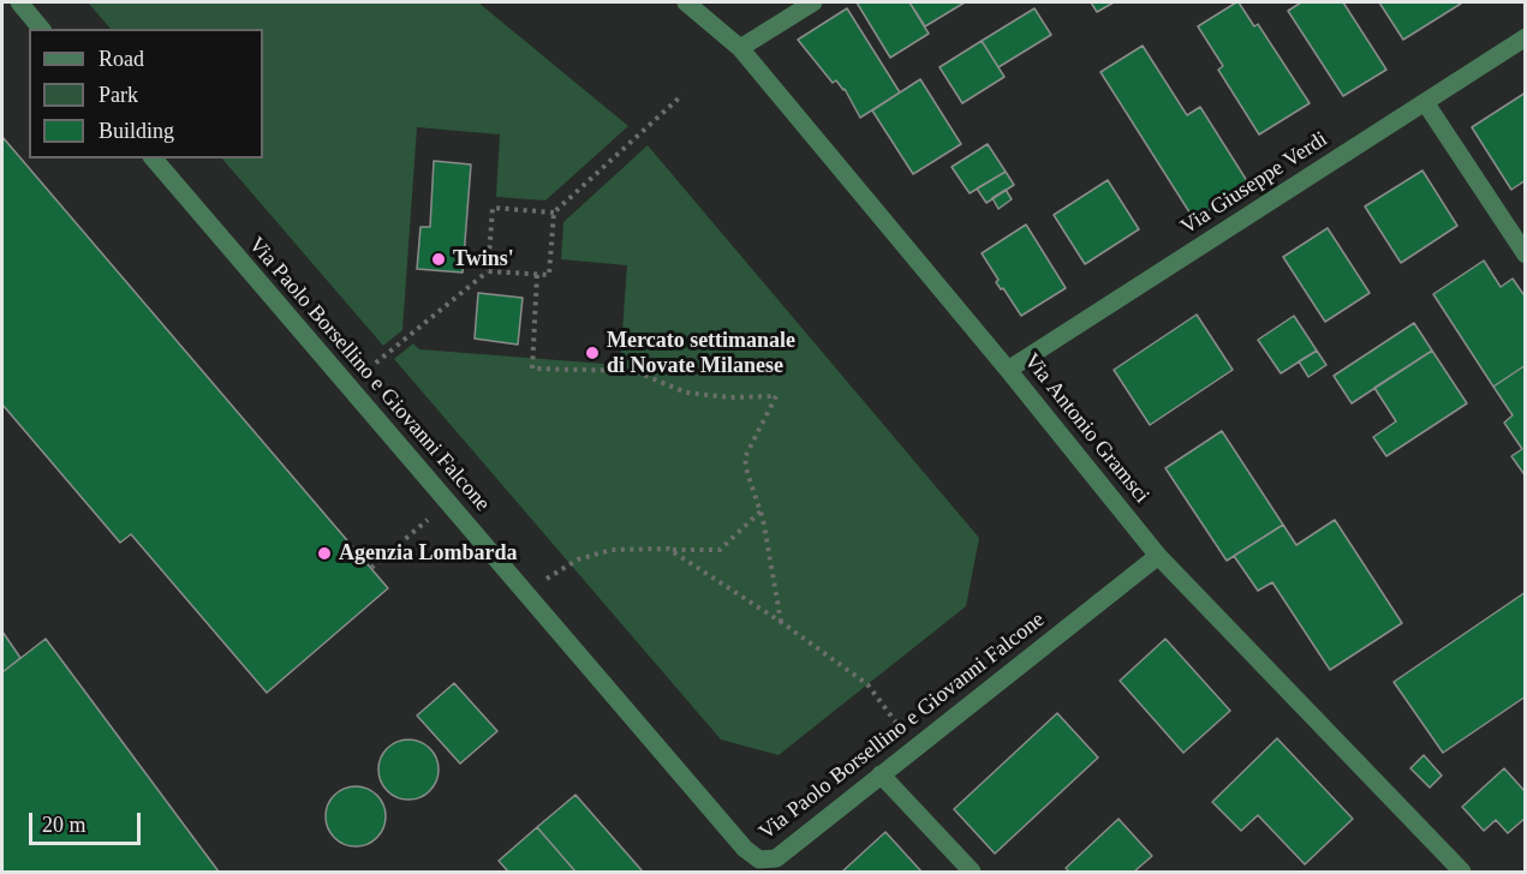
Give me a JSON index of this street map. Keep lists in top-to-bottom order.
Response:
{
  "streets": {
    "street": ["Via Giuseppe Verdi", "Via Paolo Borsellino e Giovanni Falcone", "Via Antonio Gramsci"]
  },
  "crossings": [
    ["Via Giuseppe Verdi", "Via Antonio Gramsci"],
    ["Via Paolo Borsellino e Giovanni Falcone", "Via Antonio Gramsci"]
  ],
  "places": ["Twins'", "Mercato settimanale di Novate Milanese", "Agenzia Lombarda"],
  "legend": ["Road", "Park", "Building"],
  "scale_bar": "20 m"
}
